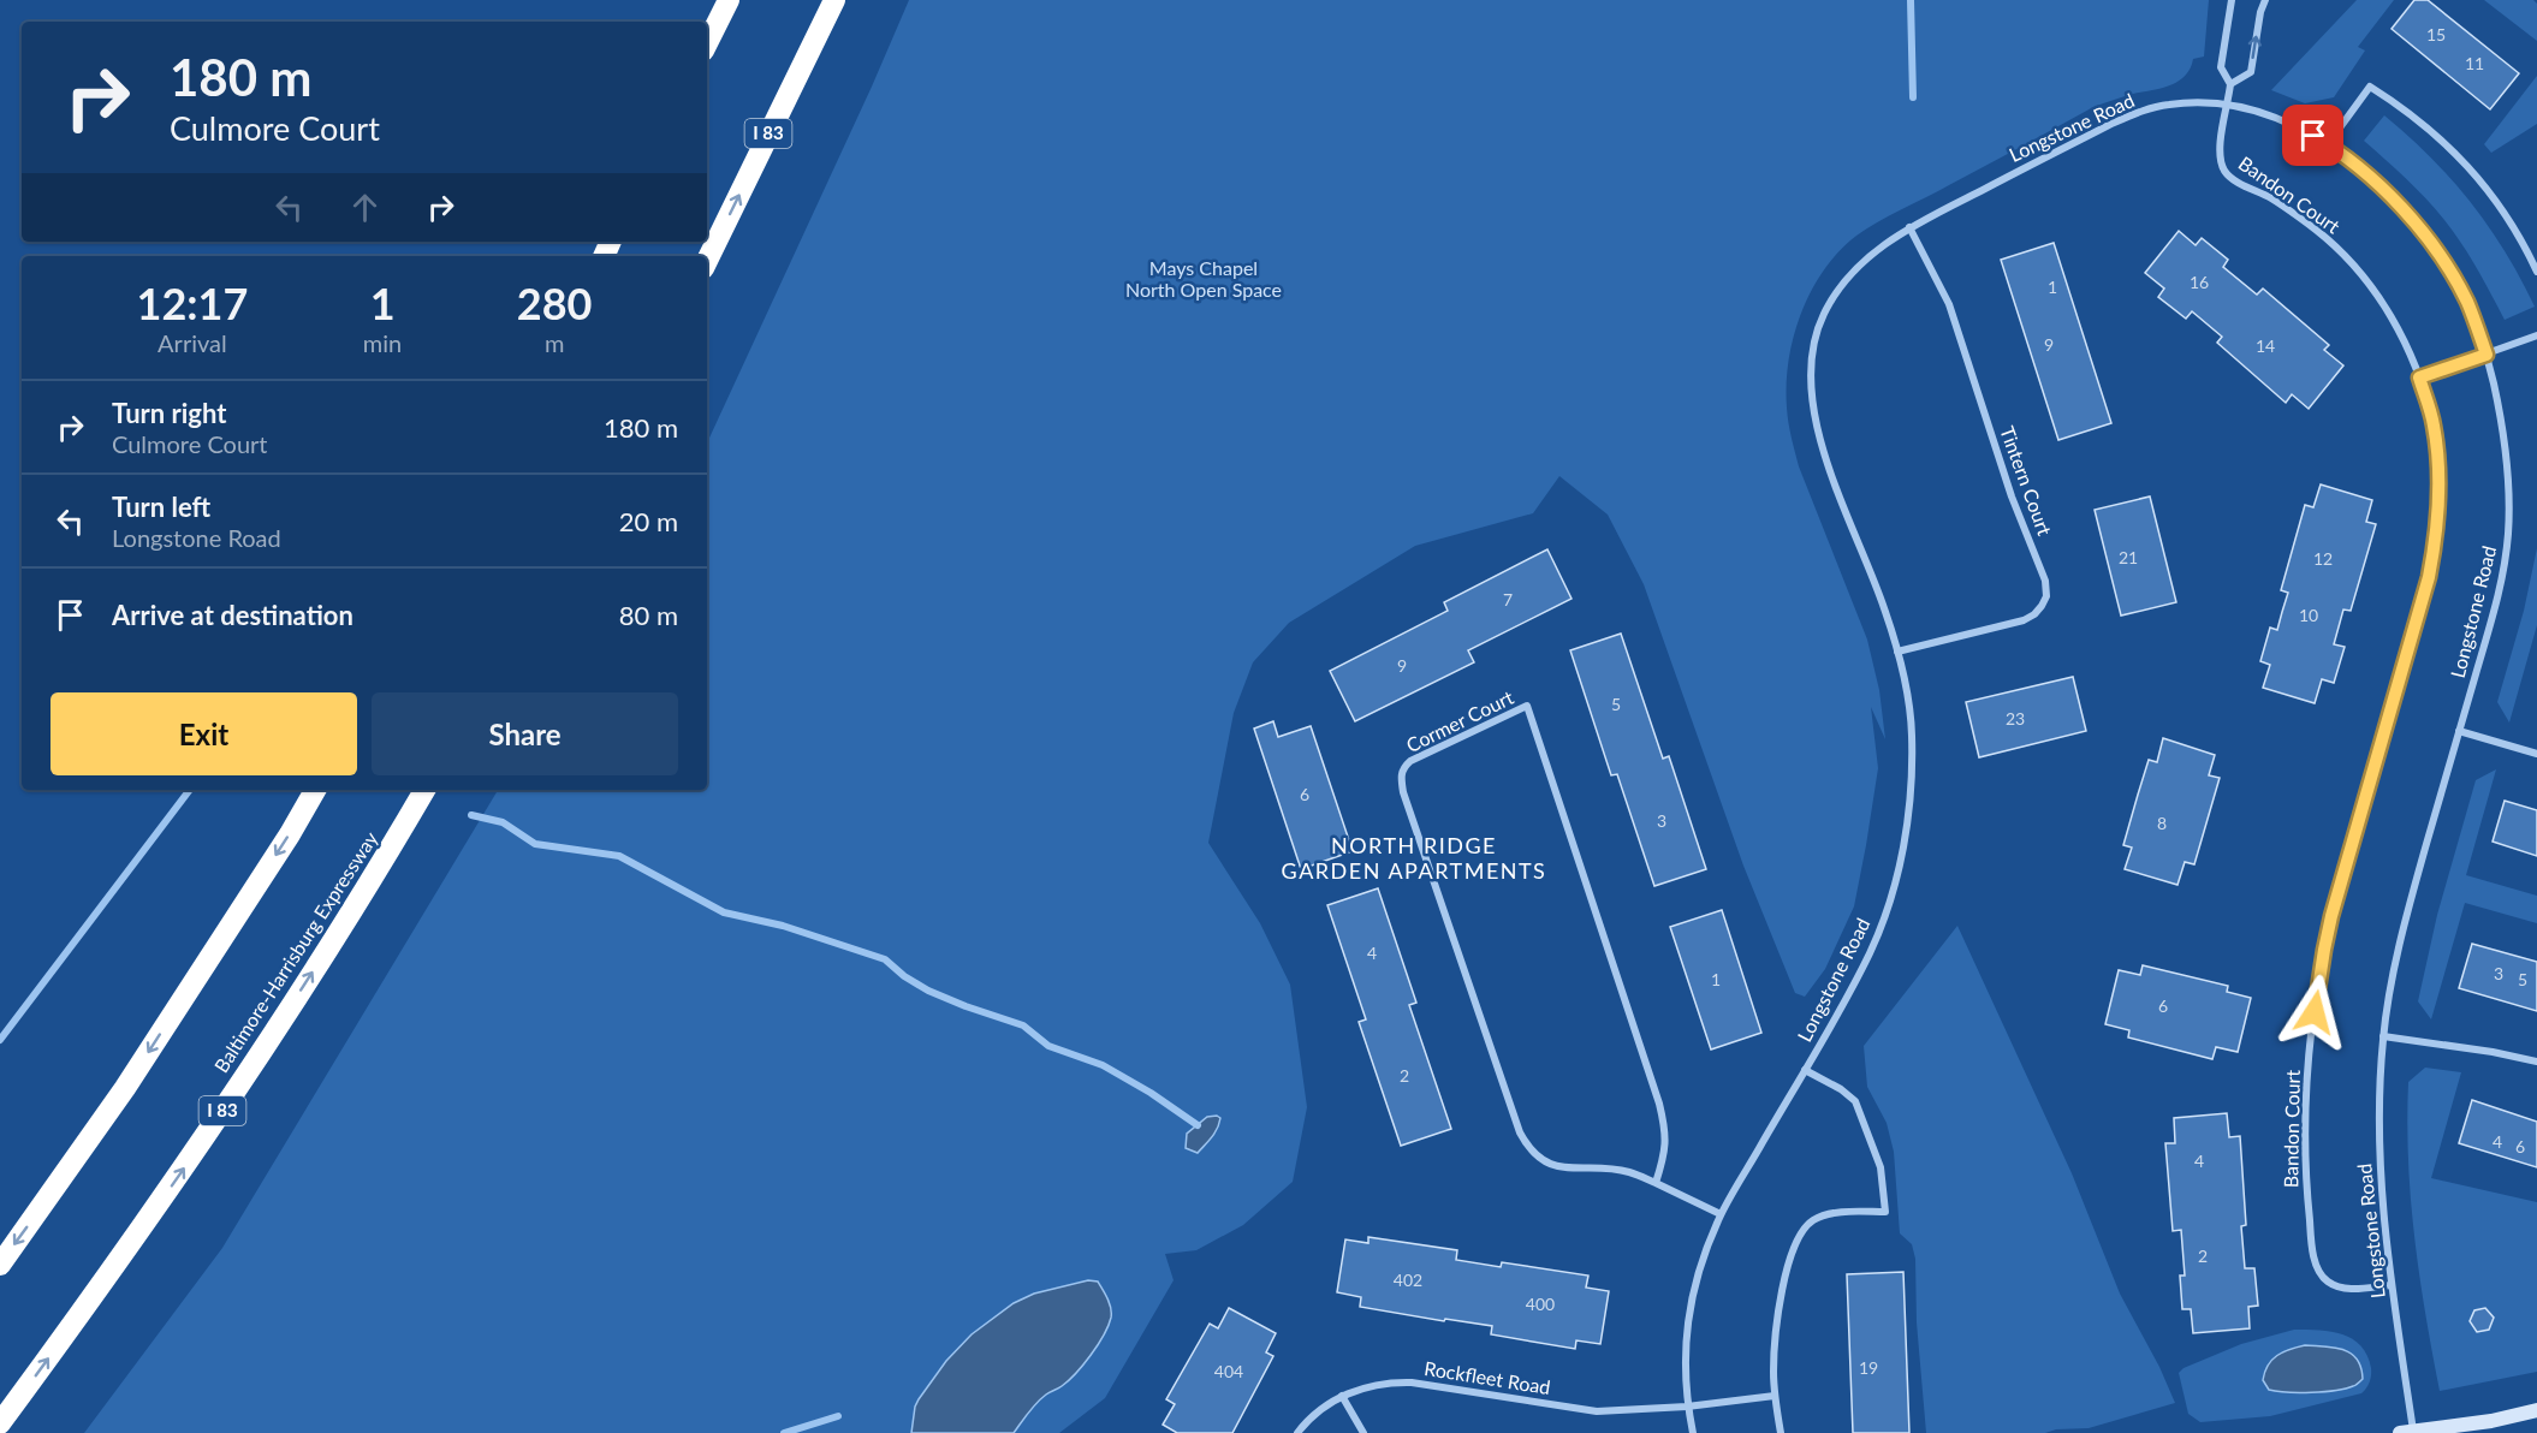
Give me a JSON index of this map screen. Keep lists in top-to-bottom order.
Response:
{
  "streets": {
    "highway": ["I 83", "Baltimore-Harrisburg Expressway"],
    "street": [
      "Longstone Road",
      "Bandon Court",
      "Tintern Court",
      "Cormer Court",
      "Rockfleet Road"
    ]
  },
  "crossings": [
    ["Longstone Road", "Bandon Court"],
    ["Longstone Road", "Tintern Court"],
    ["Longstone Road", "Cormer Court"],
    ["Longstone Road", "Rockfleet Road"]
  ],
  "districts": ["NORTH RIDGE GARDEN APARTMENTS"],
  "parks": ["Mays Chapel North Open Space"],
  "house_numbers": [
    "15",
    "11",
    "16",
    "1",
    "9",
    "14",
    "21",
    "12",
    "7",
    "10",
    "9",
    "5",
    "23",
    "6",
    "3",
    "8",
    "4",
    "3",
    "1",
    "5",
    "6",
    "2",
    "4",
    "6",
    "4",
    "2",
    "402",
    "400",
    "19",
    "404"
  ],
  "page": {
    "turn": ["180 m", "Culmore Court"],
    "eta": [
      "12:17",
      "Arrival",
      "1",
      "min",
      "280",
      "m"
    ],
    "list": [
      {
        "name": "Turn right",
        "note": "Culmore Court",
        "value": "180 m"
      },
      {
        "name": "Turn left",
        "note": "Longstone Road",
        "value": "20 m"
      },
      {
        "name": "Arrive at destination",
        "value": "80 m"
      }
    ],
    "buttons": ["Exit", "Share"]
  }
}
